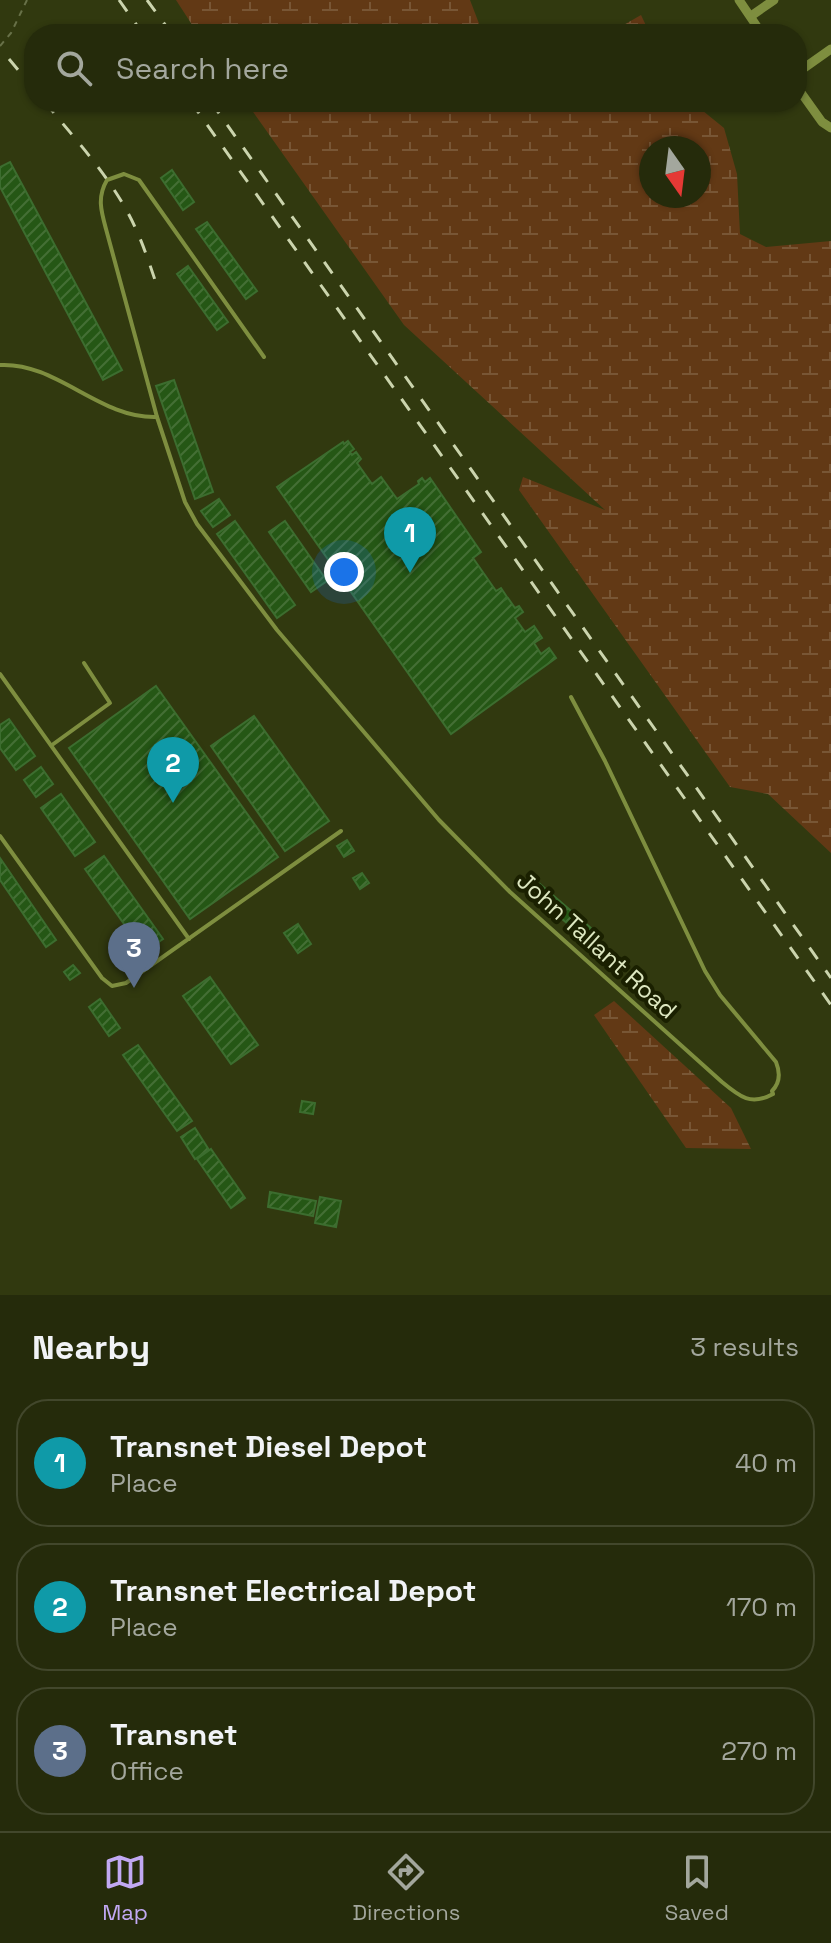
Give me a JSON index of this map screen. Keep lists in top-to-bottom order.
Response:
{
  "streets": {
    "lane": ["John Tallant Road"]
  },
  "north": "bottom",
  "page": {
    "search": "Search here",
    "pins": ["1", "2", "3"],
    "heading": ["Nearby", "3 results"],
    "list": [
      {
        "mark": "1",
        "name": "Transnet Diesel Depot",
        "note": "Place",
        "value": "40 m"
      },
      {
        "mark": "2",
        "name": "Transnet Electrical Depot",
        "note": "Place",
        "value": "170 m"
      },
      {
        "mark": "3",
        "name": "Transnet",
        "note": "Office",
        "value": "270 m"
      }
    ],
    "nav": ["Map", "Directions", "Saved"]
  }
}
